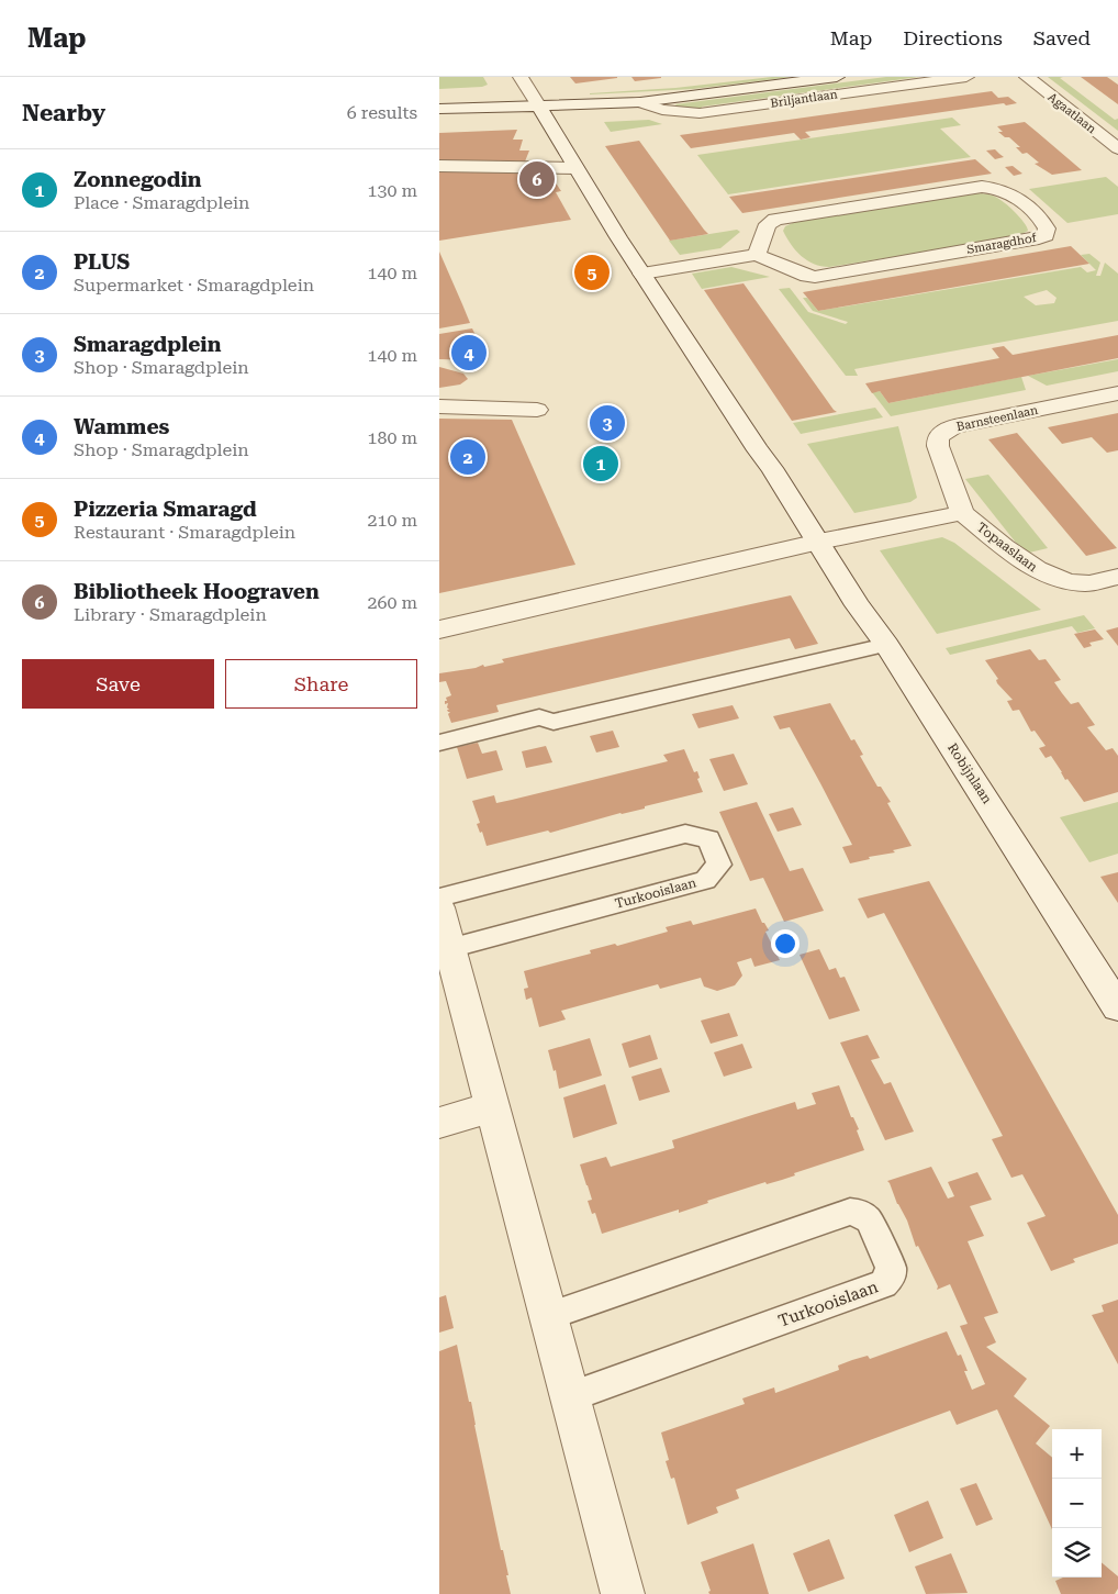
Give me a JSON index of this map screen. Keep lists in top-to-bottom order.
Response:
{
  "streets": {
    "street": [
      "Briljantlaan",
      "Agaatlaan",
      "Smaragdhof",
      "Barnsteenlaan",
      "Topaaslaan",
      "Robijnlaan"
    ],
    "lane": ["Turkooislaan"]
  },
  "crossings": [
    ["Briljantlaan", "Robijnlaan"],
    ["Barnsteenlaan", "Topaaslaan"]
  ],
  "page": {
    "header": "Map",
    "nav": ["Map", "Directions", "Saved"],
    "heading": ["Nearby", "6 results"],
    "list": [
      {
        "mark": "1",
        "name": "Zonnegodin",
        "note": "Place · Smaragdplein",
        "value": "130 m"
      },
      {
        "mark": "2",
        "name": "PLUS",
        "note": "Supermarket · Smaragdplein",
        "value": "140 m"
      },
      {
        "mark": "3",
        "name": "Smaragdplein",
        "note": "Shop · Smaragdplein",
        "value": "140 m"
      },
      {
        "mark": "4",
        "name": "Wammes",
        "note": "Shop · Smaragdplein",
        "value": "180 m"
      },
      {
        "mark": "5",
        "name": "Pizzeria Smaragd",
        "note": "Restaurant · Smaragdplein",
        "value": "210 m"
      },
      {
        "mark": "6",
        "name": "Bibliotheek Hoograven",
        "note": "Library · Smaragdplein",
        "value": "260 m"
      }
    ],
    "pins": [
      "6",
      "5",
      "4",
      "3",
      "2",
      "1"
    ],
    "buttons": ["Save", "Share"],
    "map_buttons": ["+", "−"]
  }
}
